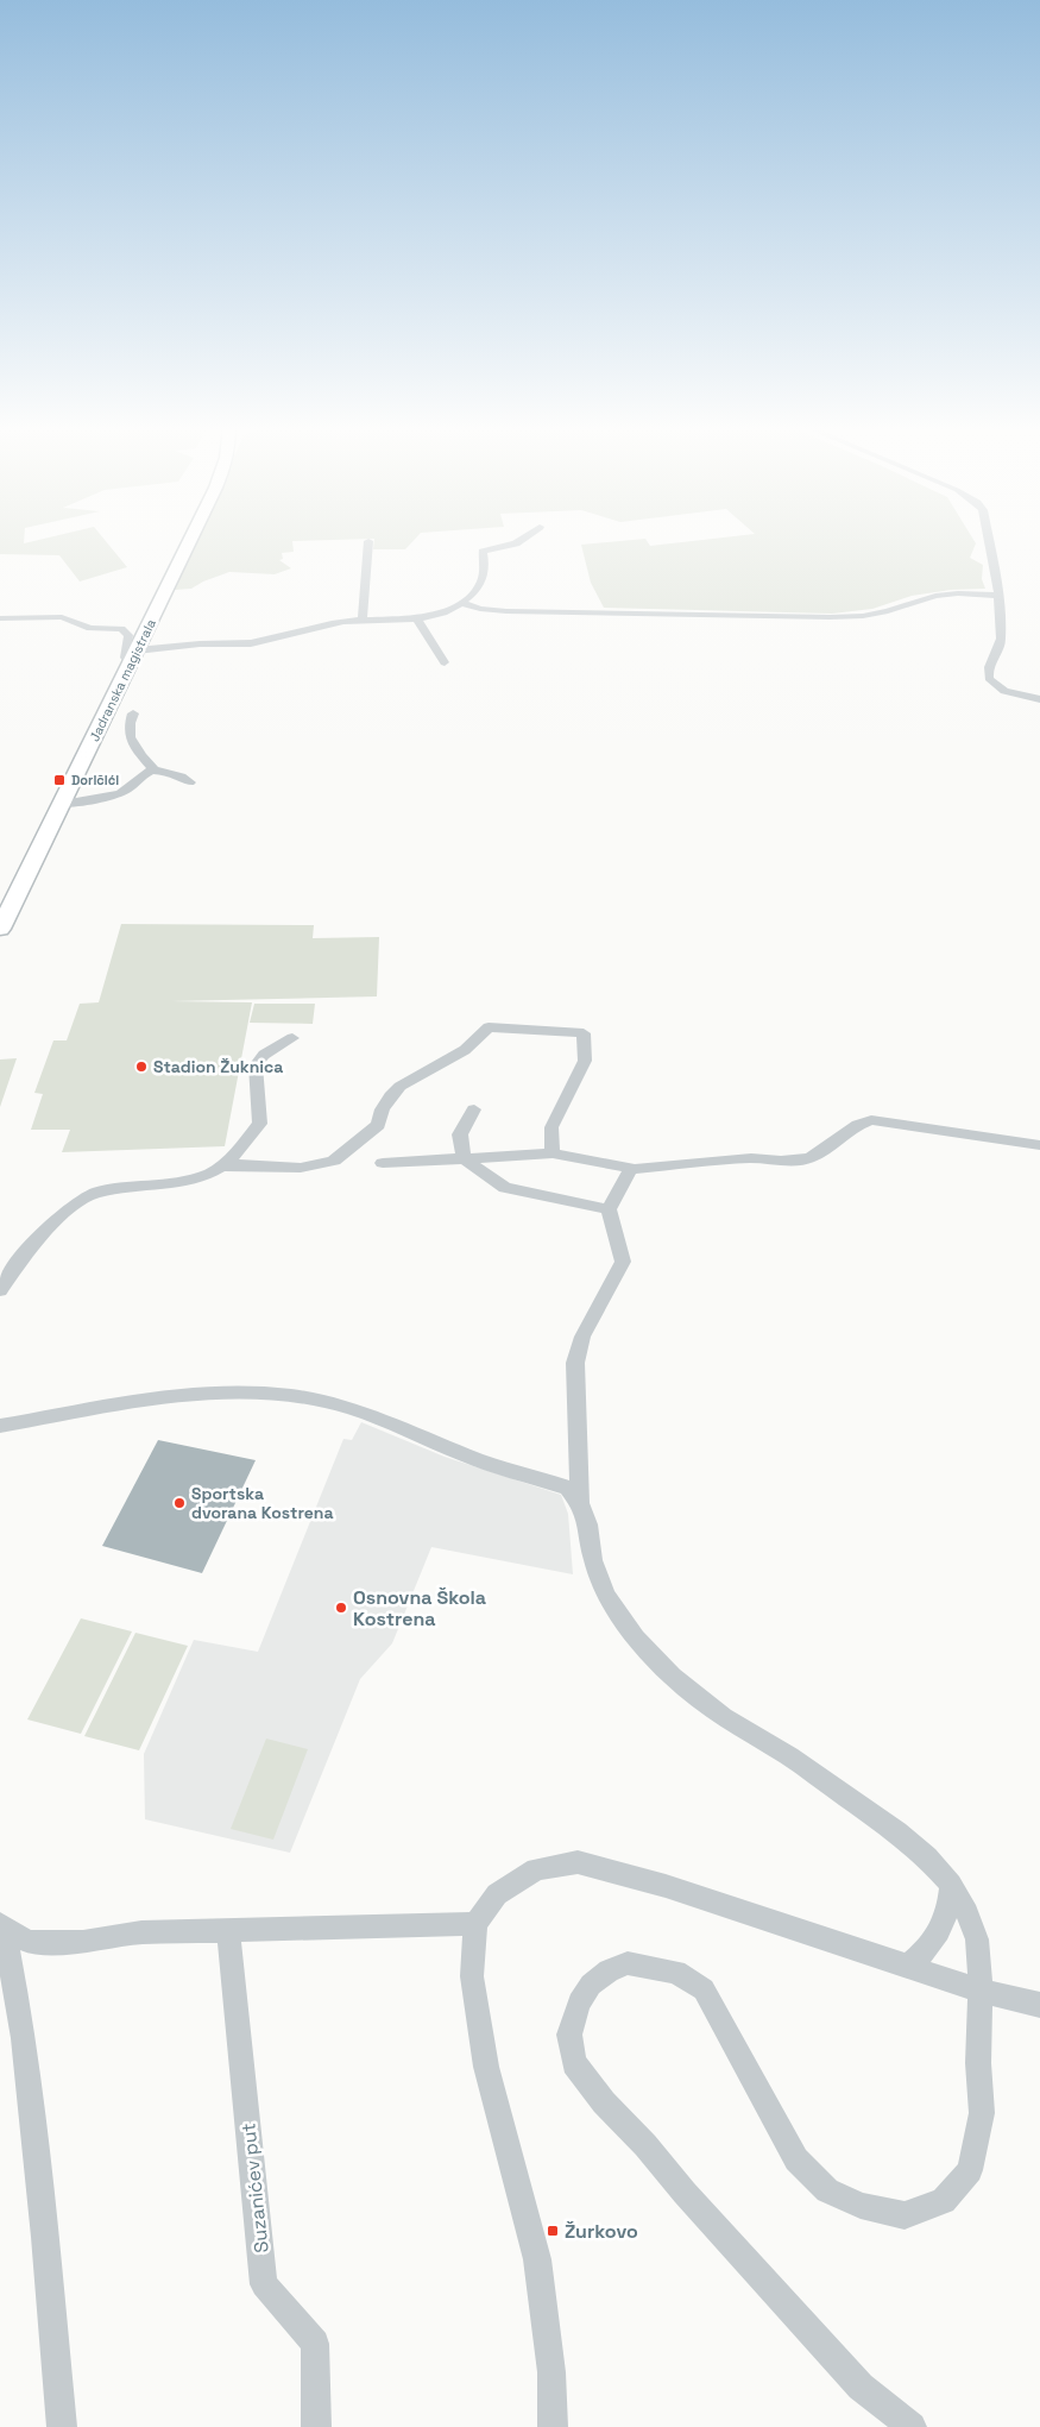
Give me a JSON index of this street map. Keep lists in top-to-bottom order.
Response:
{
  "streets": {
    "main road": ["Jadranska magistrala"],
    "street": ["Suzanićev put"]
  },
  "places": {
    "transit": ["Doričići", "Žurkovo"],
    "other": ["Stadion Žuknica", "Sportska dvorana Kostrena", "Osnovna Škola Kostrena"]
  }
}
